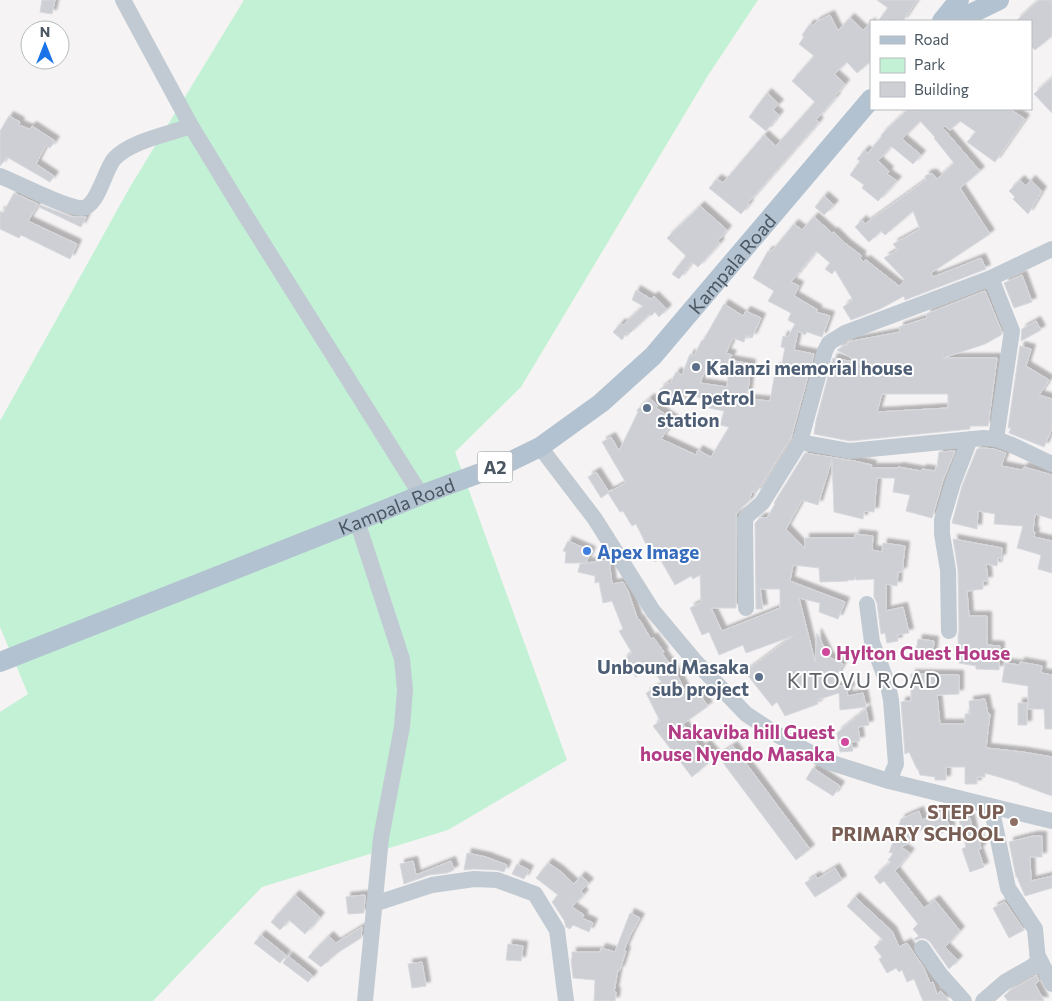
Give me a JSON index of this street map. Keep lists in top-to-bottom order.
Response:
{
  "streets": {
    "main road": ["Kampala Road", "A2"]
  },
  "districts": ["KITOVU ROAD"],
  "places": [
    "Kalanzi memorial house",
    "GAZ petrol station",
    "Apex Image",
    "Hylton Guest House",
    "Unbound Masaka sub project",
    "Nakaviba hill Guest house Nyendo Masaka",
    "STEP UP PRIMARY SCHOOL"
  ],
  "legend": ["Road", "Park", "Building"],
  "north": "top"
}
